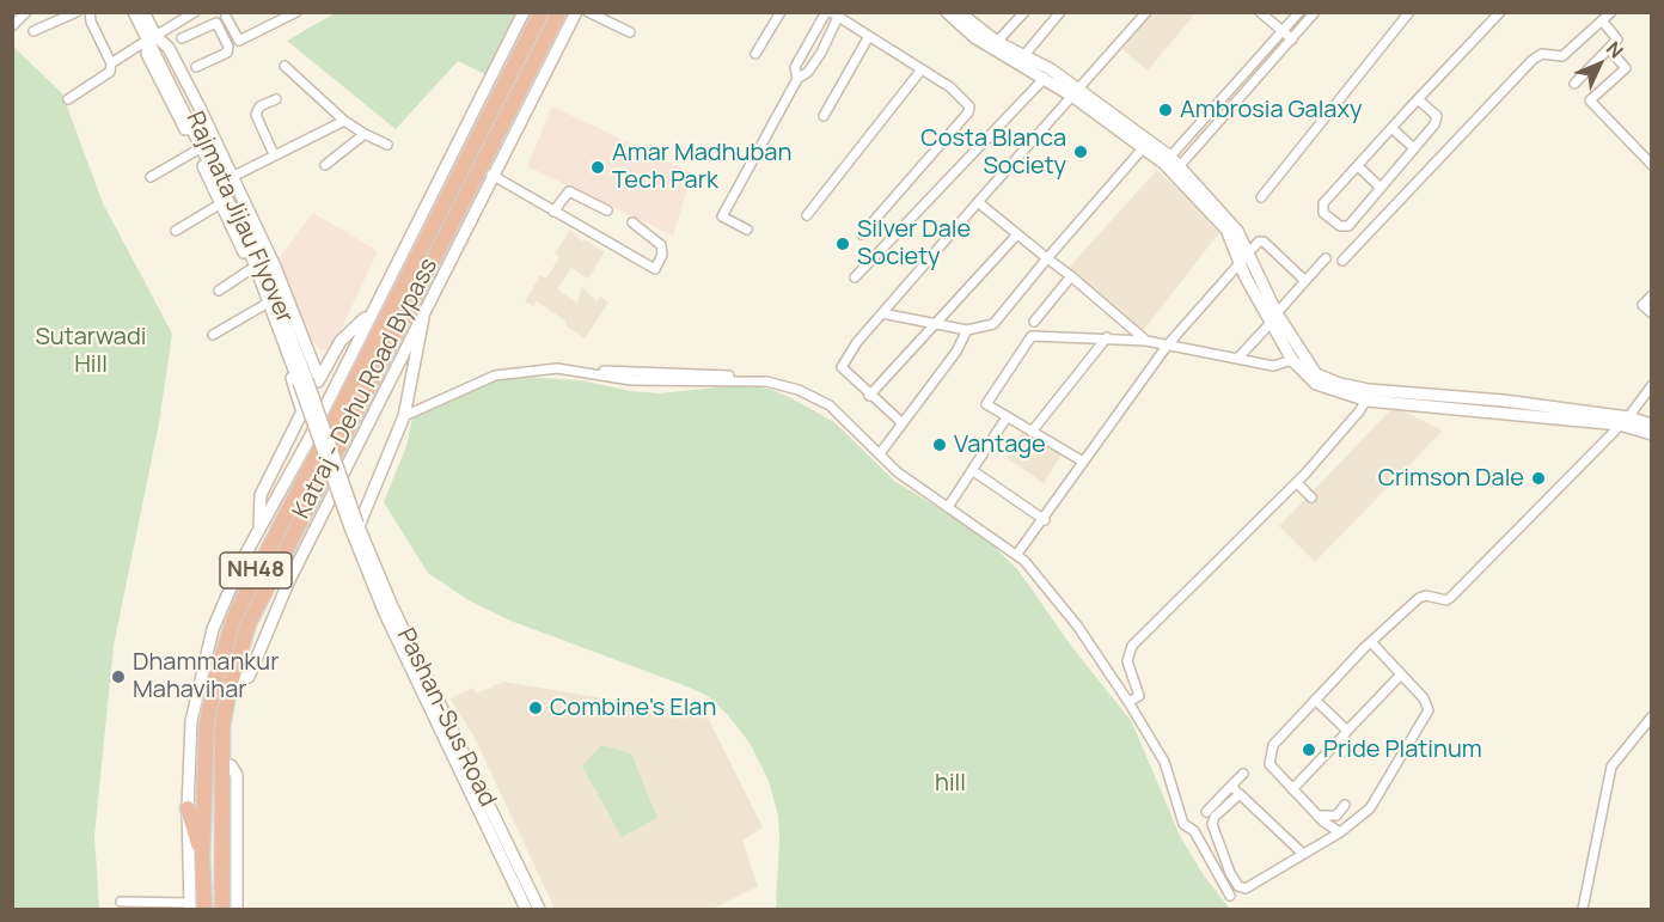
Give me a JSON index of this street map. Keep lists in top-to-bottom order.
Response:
{
  "streets": {
    "highway": ["Katraj - Dehu Road Bypass", "NH48"],
    "street": ["Rajmata Jijau Flyover", "Pashan-Sus Road"]
  },
  "crossings": [
    ["Rajmata Jijau Flyover", "Pashan-Sus Road"]
  ],
  "parks": ["Sutarwadi Hill", "hill"],
  "places": [
    "Ambrosia Galaxy",
    "Costa Blanca Society",
    "Amar Madhuban Tech Park",
    "Silver Dale Society",
    "Vantage",
    "Crimson Dale",
    "Dhammankur Mahavihar",
    "Combine's Elan",
    "Pride Platinum"
  ],
  "north": "top right"
}
